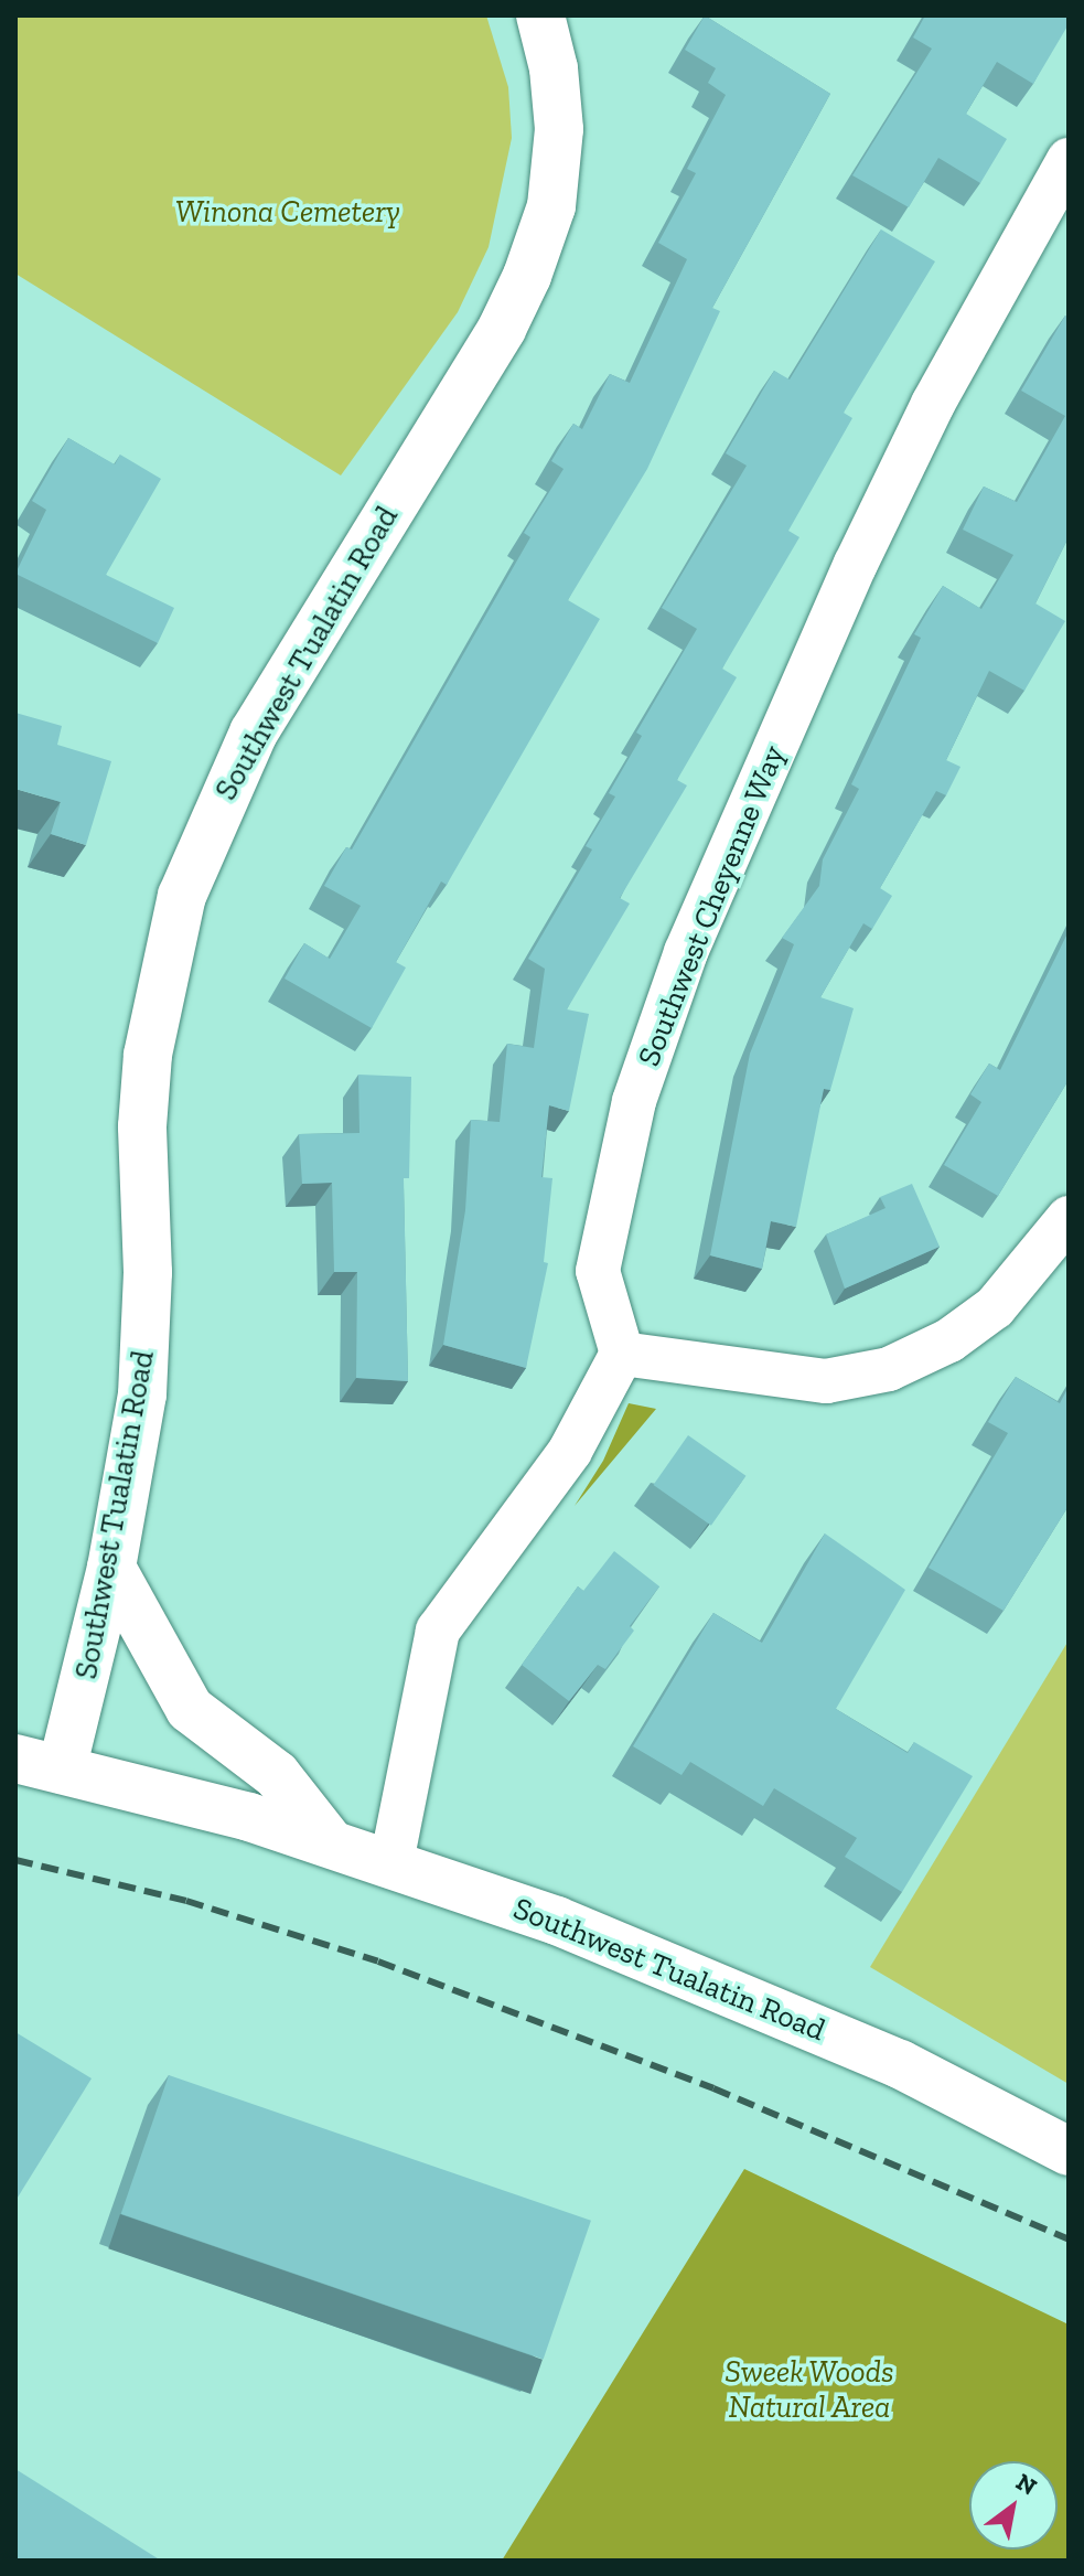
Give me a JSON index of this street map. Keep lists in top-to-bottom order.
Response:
{
  "streets": {
    "main road": ["Southwest Tualatin Road"],
    "street": ["Southwest Cheyenne Way"]
  },
  "parks": ["Winona Cemetery", "Sweek Woods Natural Area"],
  "north": "top right"
}
